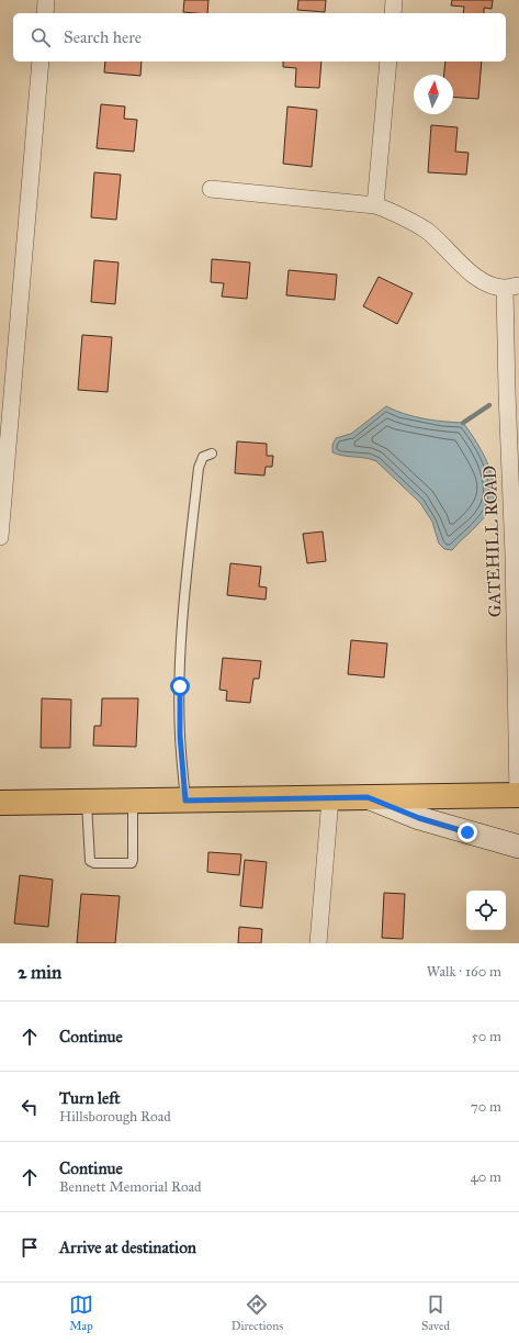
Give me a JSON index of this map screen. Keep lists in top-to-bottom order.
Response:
{
  "streets": {
    "street": ["GATEHILL ROAD"]
  },
  "north": "top",
  "page": {
    "search": "Search here",
    "heading": ["2 min", "Walk · 160 m"],
    "list": [
      ["Continue", "50 m"],
      ["Turn left", "Hillsborough Road", "70 m"],
      ["Continue", "Bennett Memorial Road", "40 m"],
      "Arrive at destination"
    ],
    "nav": ["Map", "Directions", "Saved"]
  }
}
